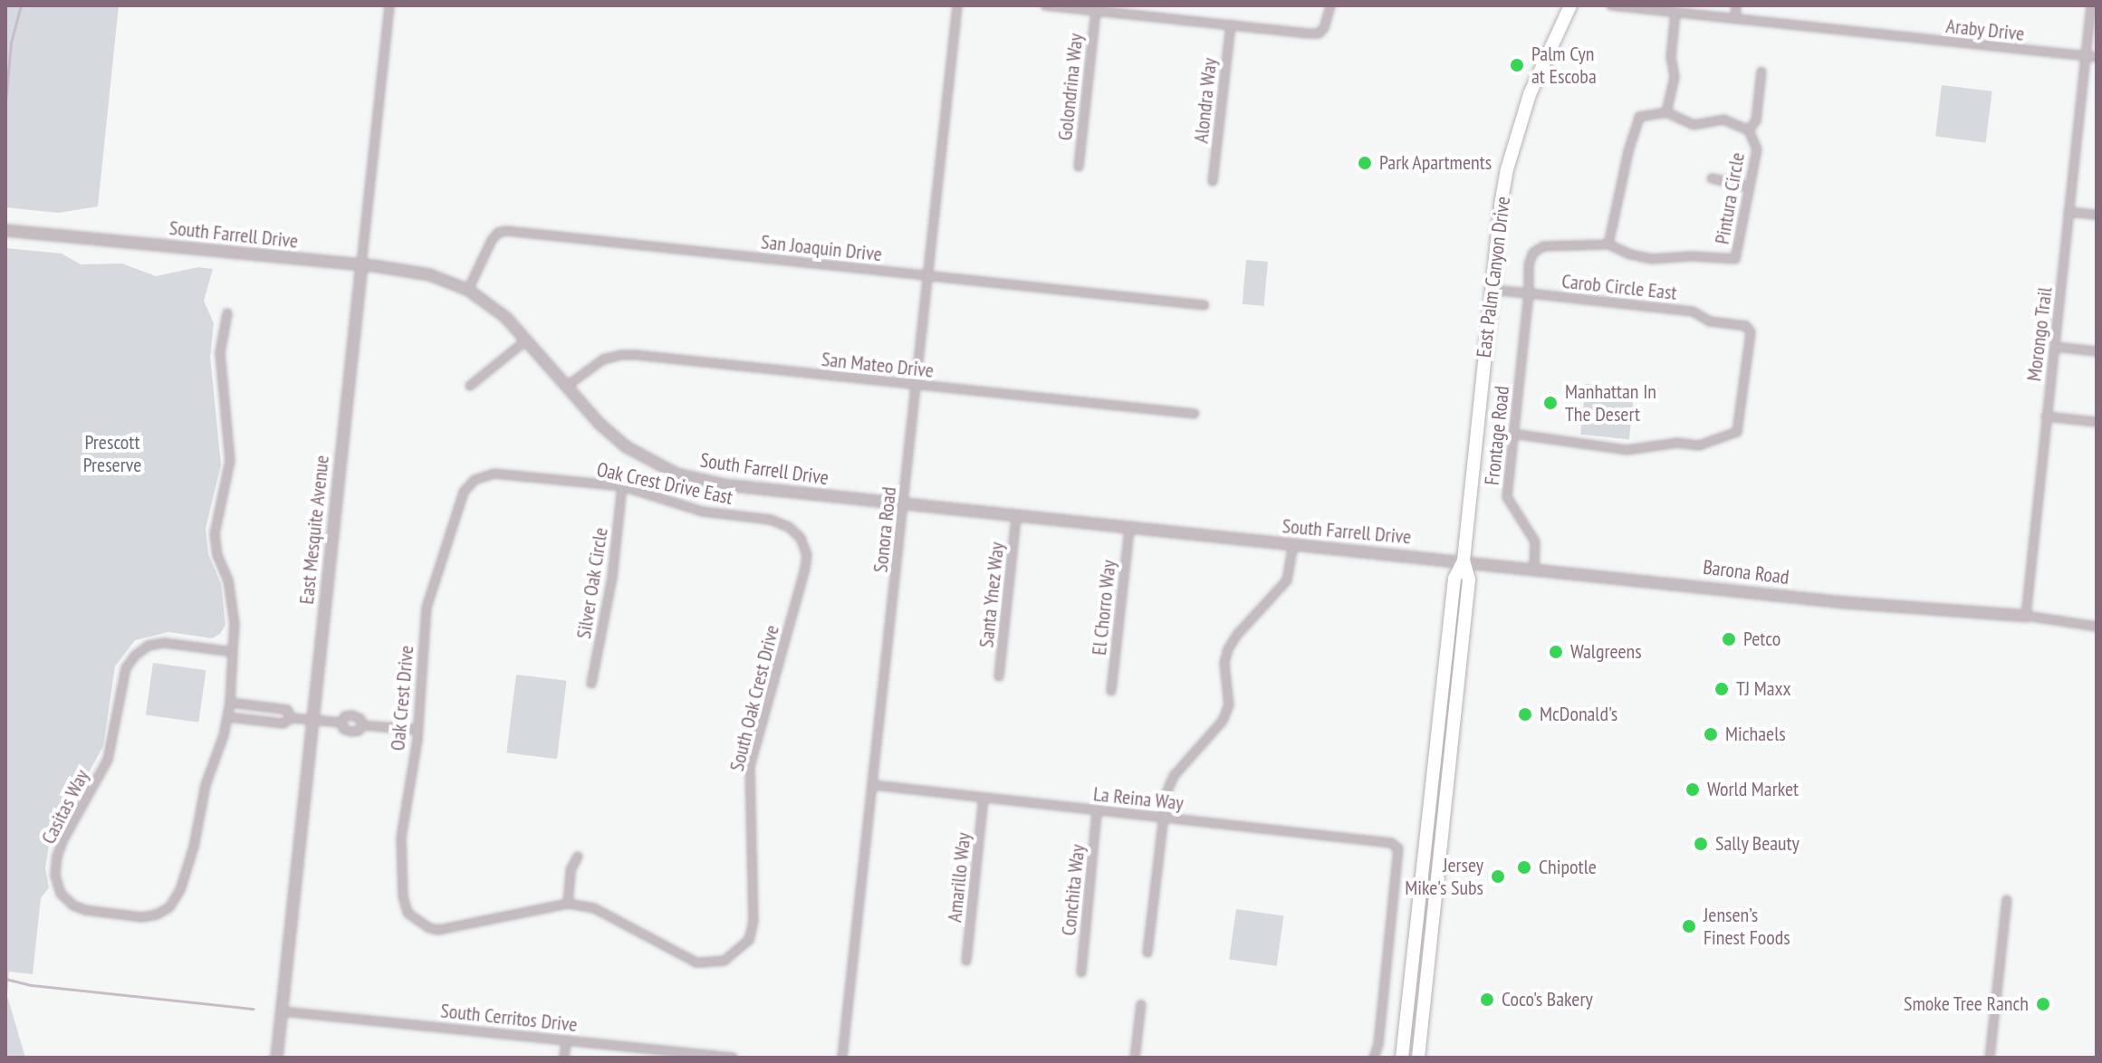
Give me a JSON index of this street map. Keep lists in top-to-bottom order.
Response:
{
  "streets": {
    "main road": ["East Palm Canyon Drive"],
    "street": [
      "Araby Drive",
      "Golondrina Way",
      "Alondra Way",
      "Pintura Circle",
      "South Farrell Drive",
      "San Joaquin Drive",
      "Carob Circle East",
      "Morongo Trail",
      "San Mateo Drive",
      "Frontage Road",
      "Oak Crest Drive East",
      "East Mesquite Avenue",
      "Sonora Road",
      "Barona Road",
      "Silver Oak Circle",
      "Santa Ynez Way",
      "El Chorro Way",
      "Oak Crest Drive",
      "South Oak Crest Drive",
      "La Reina Way",
      "Casitas Way",
      "Amarillo Way",
      "Conchita Way",
      "South Cerritos Drive"
    ]
  },
  "crossings": [
    ["Araby Drive", "Morongo Trail"],
    ["Pintura Circle", "Carob Circle East"],
    ["Pintura Circle", "Frontage Road"],
    ["South Farrell Drive", "San Joaquin Drive"],
    ["South Farrell Drive", "East Palm Canyon Drive"],
    ["South Farrell Drive", "San Mateo Drive"],
    ["South Farrell Drive", "East Mesquite Avenue"],
    ["South Farrell Drive", "Sonora Road"],
    ["South Farrell Drive", "Barona Road"],
    ["South Farrell Drive", "Santa Ynez Way"],
    ["South Farrell Drive", "El Chorro Way"],
    ["San Joaquin Drive", "Sonora Road"],
    ["East Palm Canyon Drive", "Barona Road"],
    ["Carob Circle East", "Frontage Road"],
    ["Morongo Trail", "Barona Road"],
    ["San Mateo Drive", "Sonora Road"],
    ["Frontage Road", "Barona Road"],
    ["Oak Crest Drive East", "Silver Oak Circle"],
    ["Oak Crest Drive East", "Oak Crest Drive"],
    ["Oak Crest Drive East", "South Oak Crest Drive"],
    ["East Mesquite Avenue", "South Cerritos Drive"],
    ["Sonora Road", "La Reina Way"],
    ["Oak Crest Drive", "South Oak Crest Drive"],
    ["La Reina Way", "Amarillo Way"],
    ["La Reina Way", "Conchita Way"]
  ],
  "parks": ["Prescott Preserve"],
  "places": [
    "Palm Cyn at Escoba",
    "Park Apartments",
    "Manhattan In The Desert",
    "Petco",
    "Walgreens",
    "TJ Maxx",
    "McDonald's",
    "Michaels",
    "World Market",
    "Sally Beauty",
    "Chipotle",
    "Jersey Mike's Subs",
    "Jensen’s Finest Foods",
    "Coco's Bakery",
    "Smoke Tree Ranch"
  ]
}
